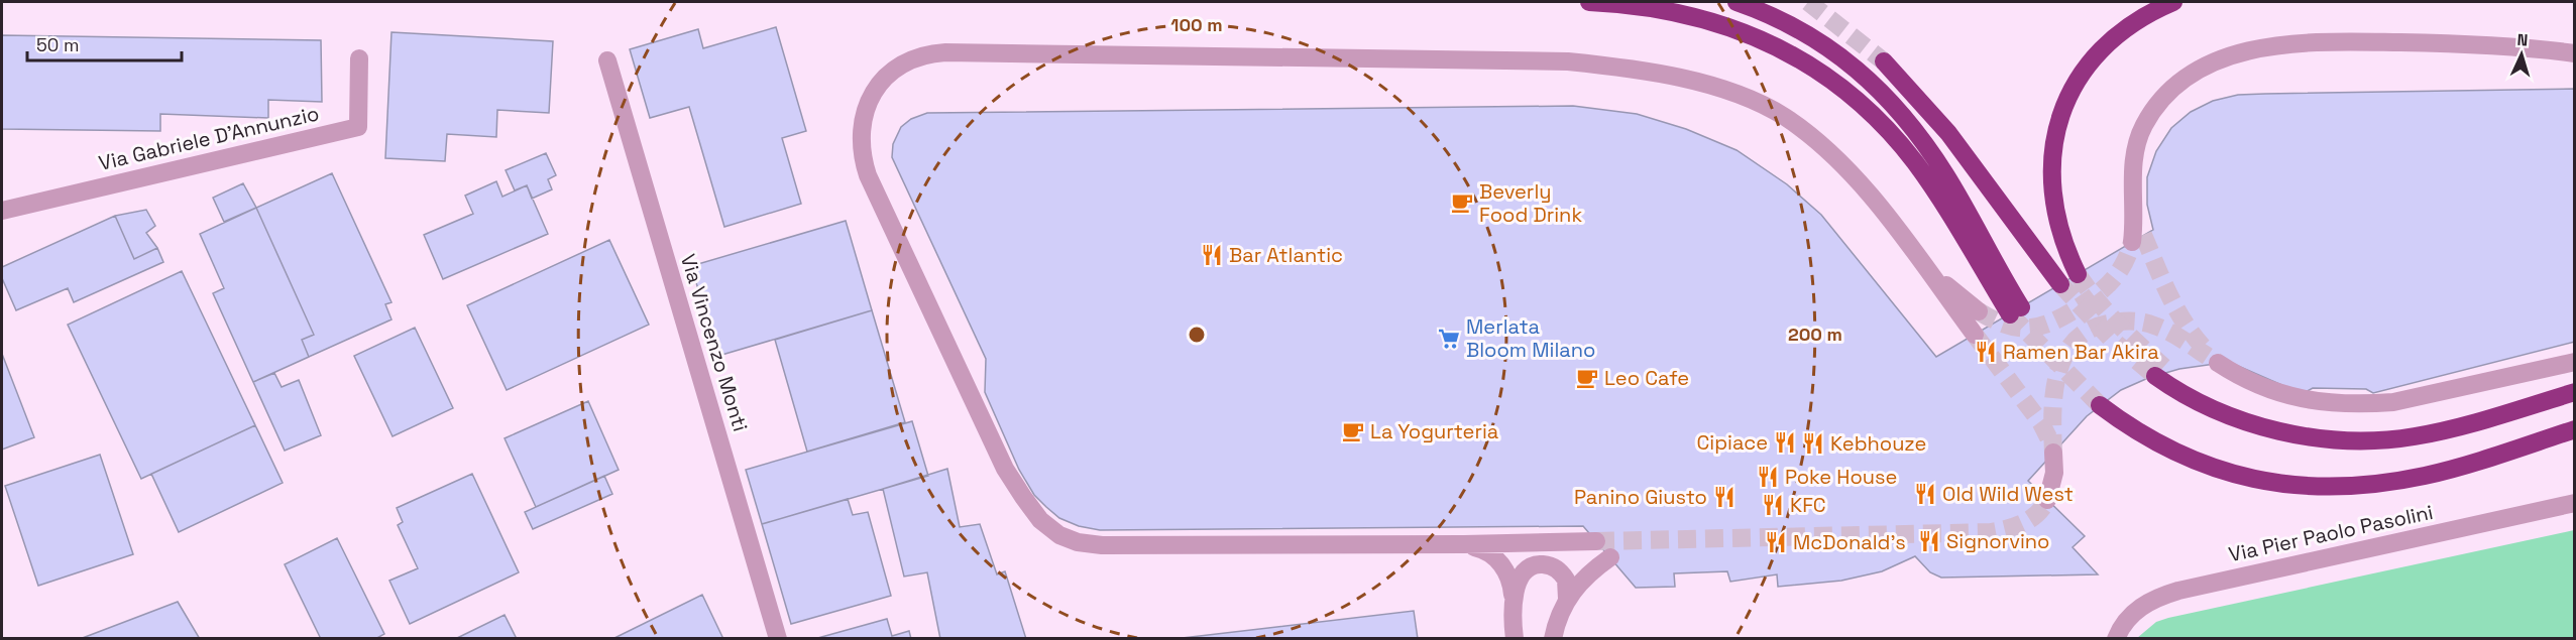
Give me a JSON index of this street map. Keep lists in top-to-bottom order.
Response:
{
  "streets": {
    "street": ["Via Gabriele D'Annunzio", "Via Vincenzo Monti", "Via Pier Paolo Pasolini"]
  },
  "places": {
    "cafe": ["Beverly Food Drink", "Leo Cafe", "La Yogurteria"],
    "restaurant": [
      "Bar Atlantic",
      "Ramen Bar Akira",
      "Cipiace",
      "Kebhouze",
      "Poke House",
      "Old Wild West",
      "Panino Giusto",
      "KFC",
      "Signorvino",
      "McDonald's"
    ],
    "supermarket": ["Merlata Bloom Milano"]
  },
  "scale_bar": "50 m",
  "north": "top",
  "rings": ["100 m", "200 m"]
}
